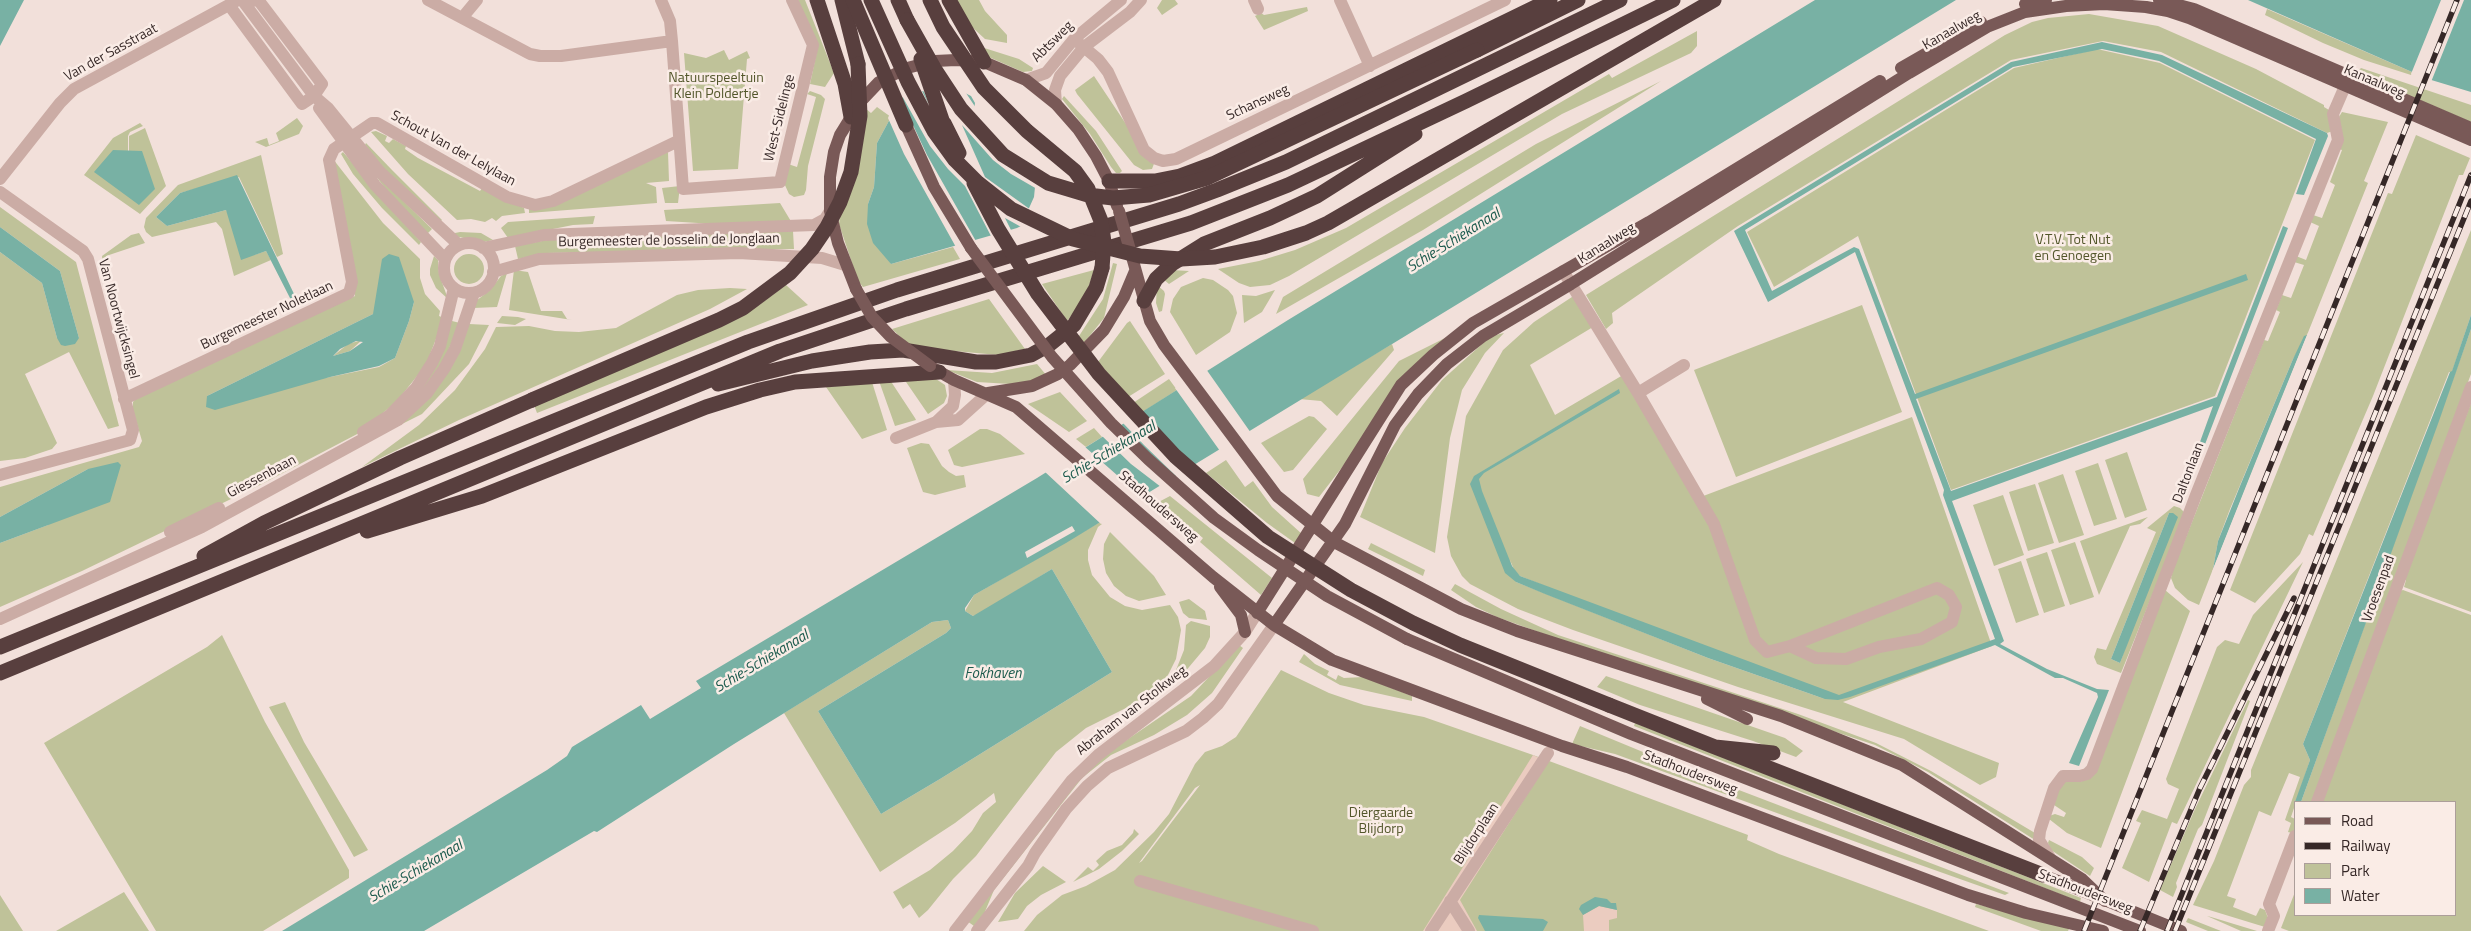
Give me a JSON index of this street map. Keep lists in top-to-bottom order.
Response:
{
  "streets": {
    "highway": ["Stadhoudersweg"],
    "main road": ["Kanaalweg"],
    "street": [
      "Abtsweg",
      "Van der Sasstraat",
      "Schansweg",
      "West-Sidelinge",
      "Schout Van der Lelylaan",
      "Burgemeester de Josselin de Jonglaan",
      "Burgemeester Noletlaan",
      "Van Noortwijcksingel",
      "Daltonlaan",
      "Giessenbaan",
      "Vroesenpad",
      "Abraham van Stolkweg",
      "Blijdorplaan"
    ]
  },
  "crossings": [
    ["Kanaalweg", "Daltonlaan"],
    ["Kanaalweg", "Stadhoudersweg"],
    ["Abtsweg", "Schansweg"],
    ["Abtsweg", "Stadhoudersweg"],
    ["West-Sidelinge", "Schout Van der Lelylaan"],
    ["Schout Van der Lelylaan", "Burgemeester Noletlaan"],
    ["Burgemeester de Josselin de Jonglaan", "Giessenbaan"],
    ["Burgemeester de Josselin de Jonglaan", "Stadhoudersweg"],
    ["Burgemeester Noletlaan", "Van Noortwijcksingel"],
    ["Daltonlaan", "Stadhoudersweg"],
    ["Stadhoudersweg", "Abraham van Stolkweg"]
  ],
  "water": ["Schie-Schiekanaal", "Fokhaven"],
  "parks": ["Natuurspeeltuin Klein Poldertje", "V.T.V. Tot Nut en Genoegen", "Diergaarde Blijdorp"],
  "legend": [
    "Road",
    "Railway",
    "Park",
    "Water"
  ]
}
